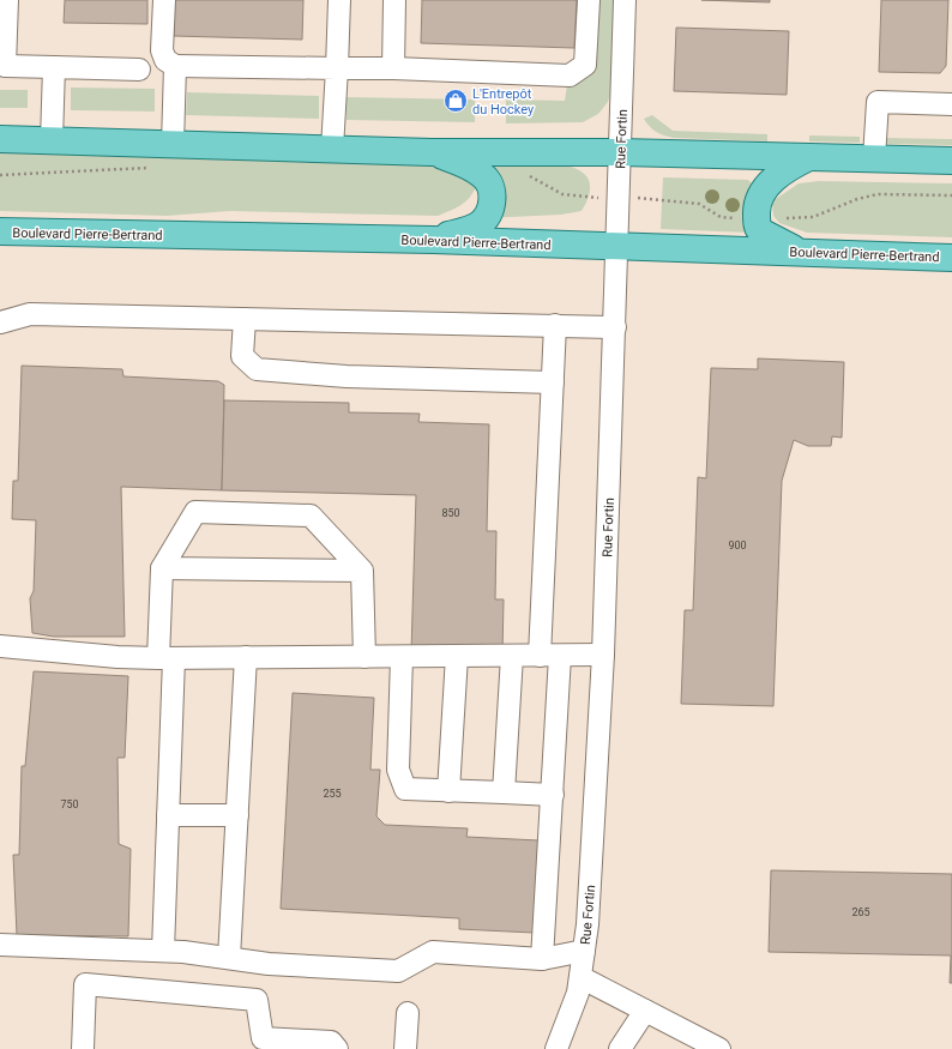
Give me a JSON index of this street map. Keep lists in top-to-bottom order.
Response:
{
  "streets": {
    "main road": ["Boulevard Pierre-Bertrand"],
    "street": ["Rue Fortin"]
  },
  "crossings": [
    ["Rue Fortin", "Boulevard Pierre-Bertrand"]
  ],
  "places": {
    "shop": ["L'Entrepôt du Hockey"]
  },
  "house_numbers": [
    "850",
    "900",
    "255",
    "750",
    "265"
  ]
}
